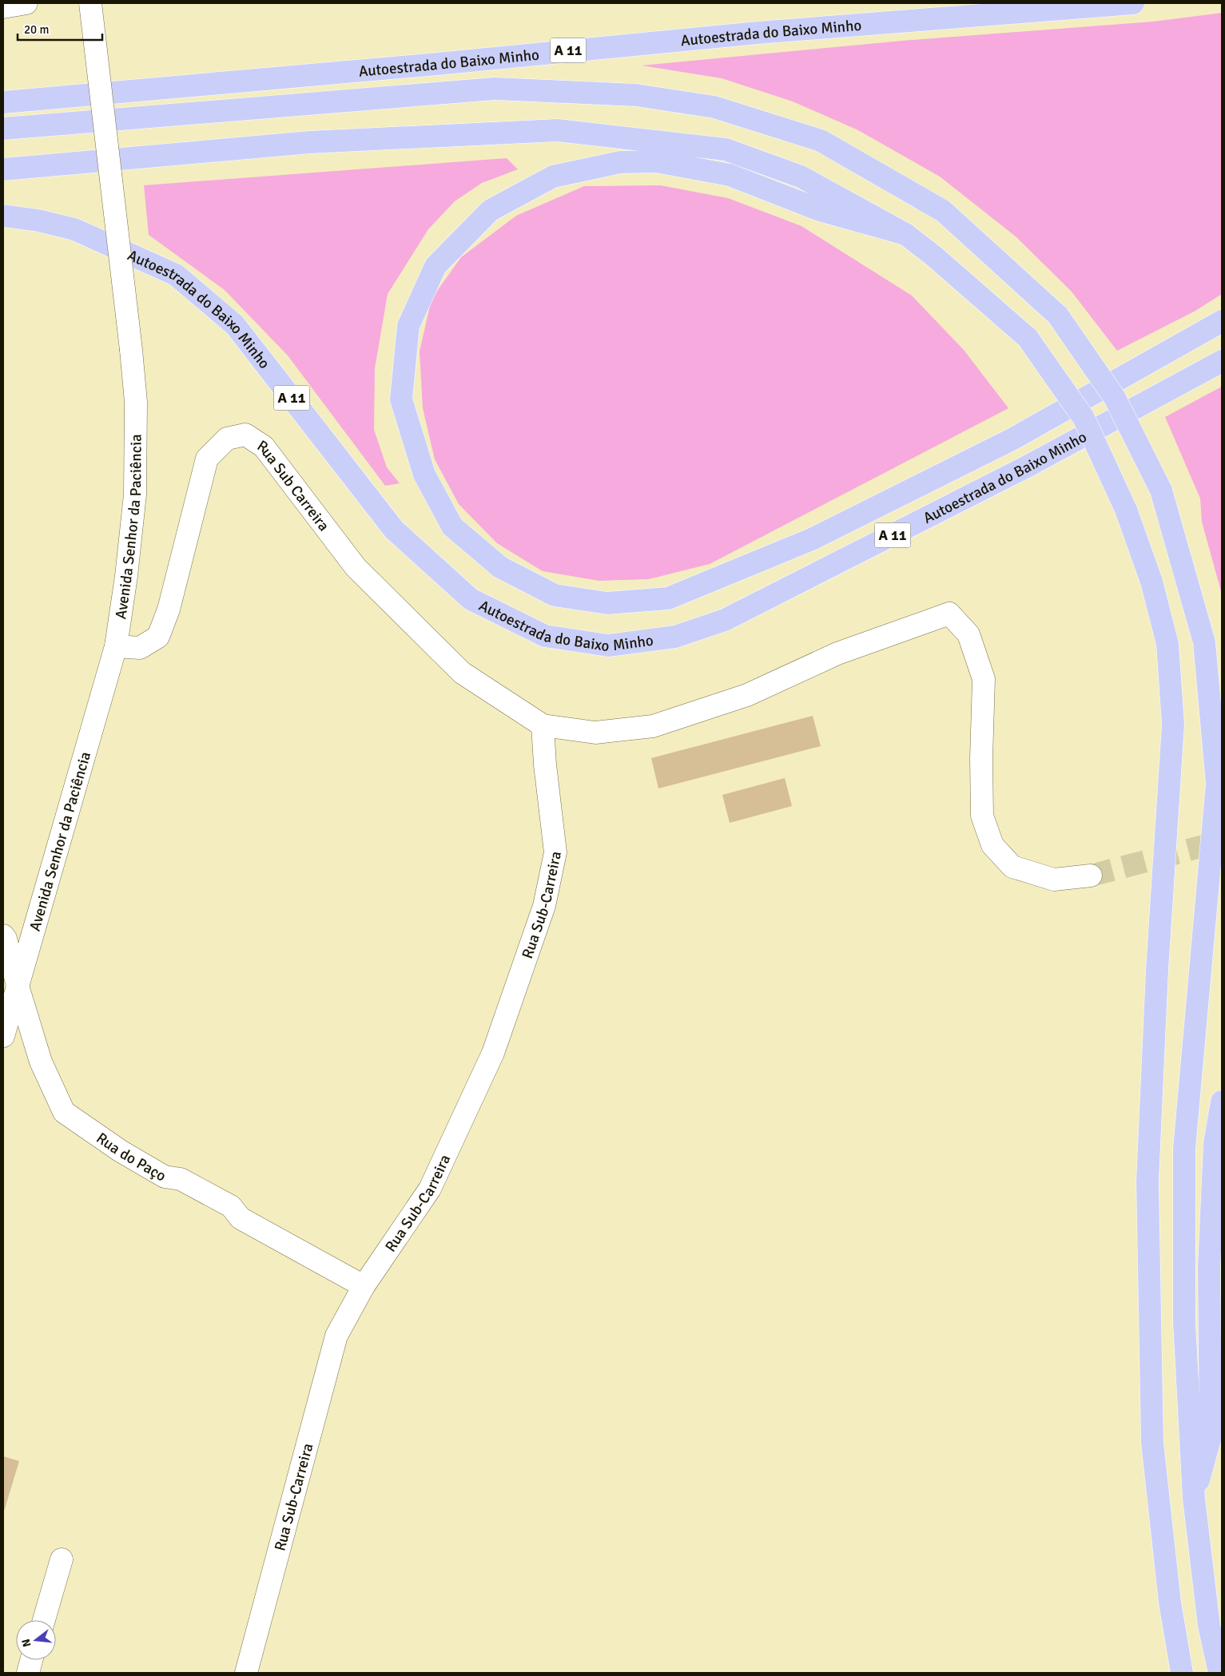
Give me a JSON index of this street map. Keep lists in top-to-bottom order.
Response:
{
  "streets": {
    "highway": ["Autoestrada do Baixo Minho", "A 11"],
    "street": [
      "Rua Sub Carreira",
      "Avenida Senhor da Paciência",
      "Rua Sub-Carreira",
      "Rua do Paço"
    ]
  },
  "crossings": [
    ["Rua Sub Carreira", "Avenida Senhor da Paciência"],
    ["Rua Sub Carreira", "Rua Sub-Carreira"],
    ["Avenida Senhor da Paciência", "Rua do Paço"],
    ["Rua Sub-Carreira", "Rua do Paço"]
  ],
  "scale_bar": "20 m",
  "north": "left"
}
